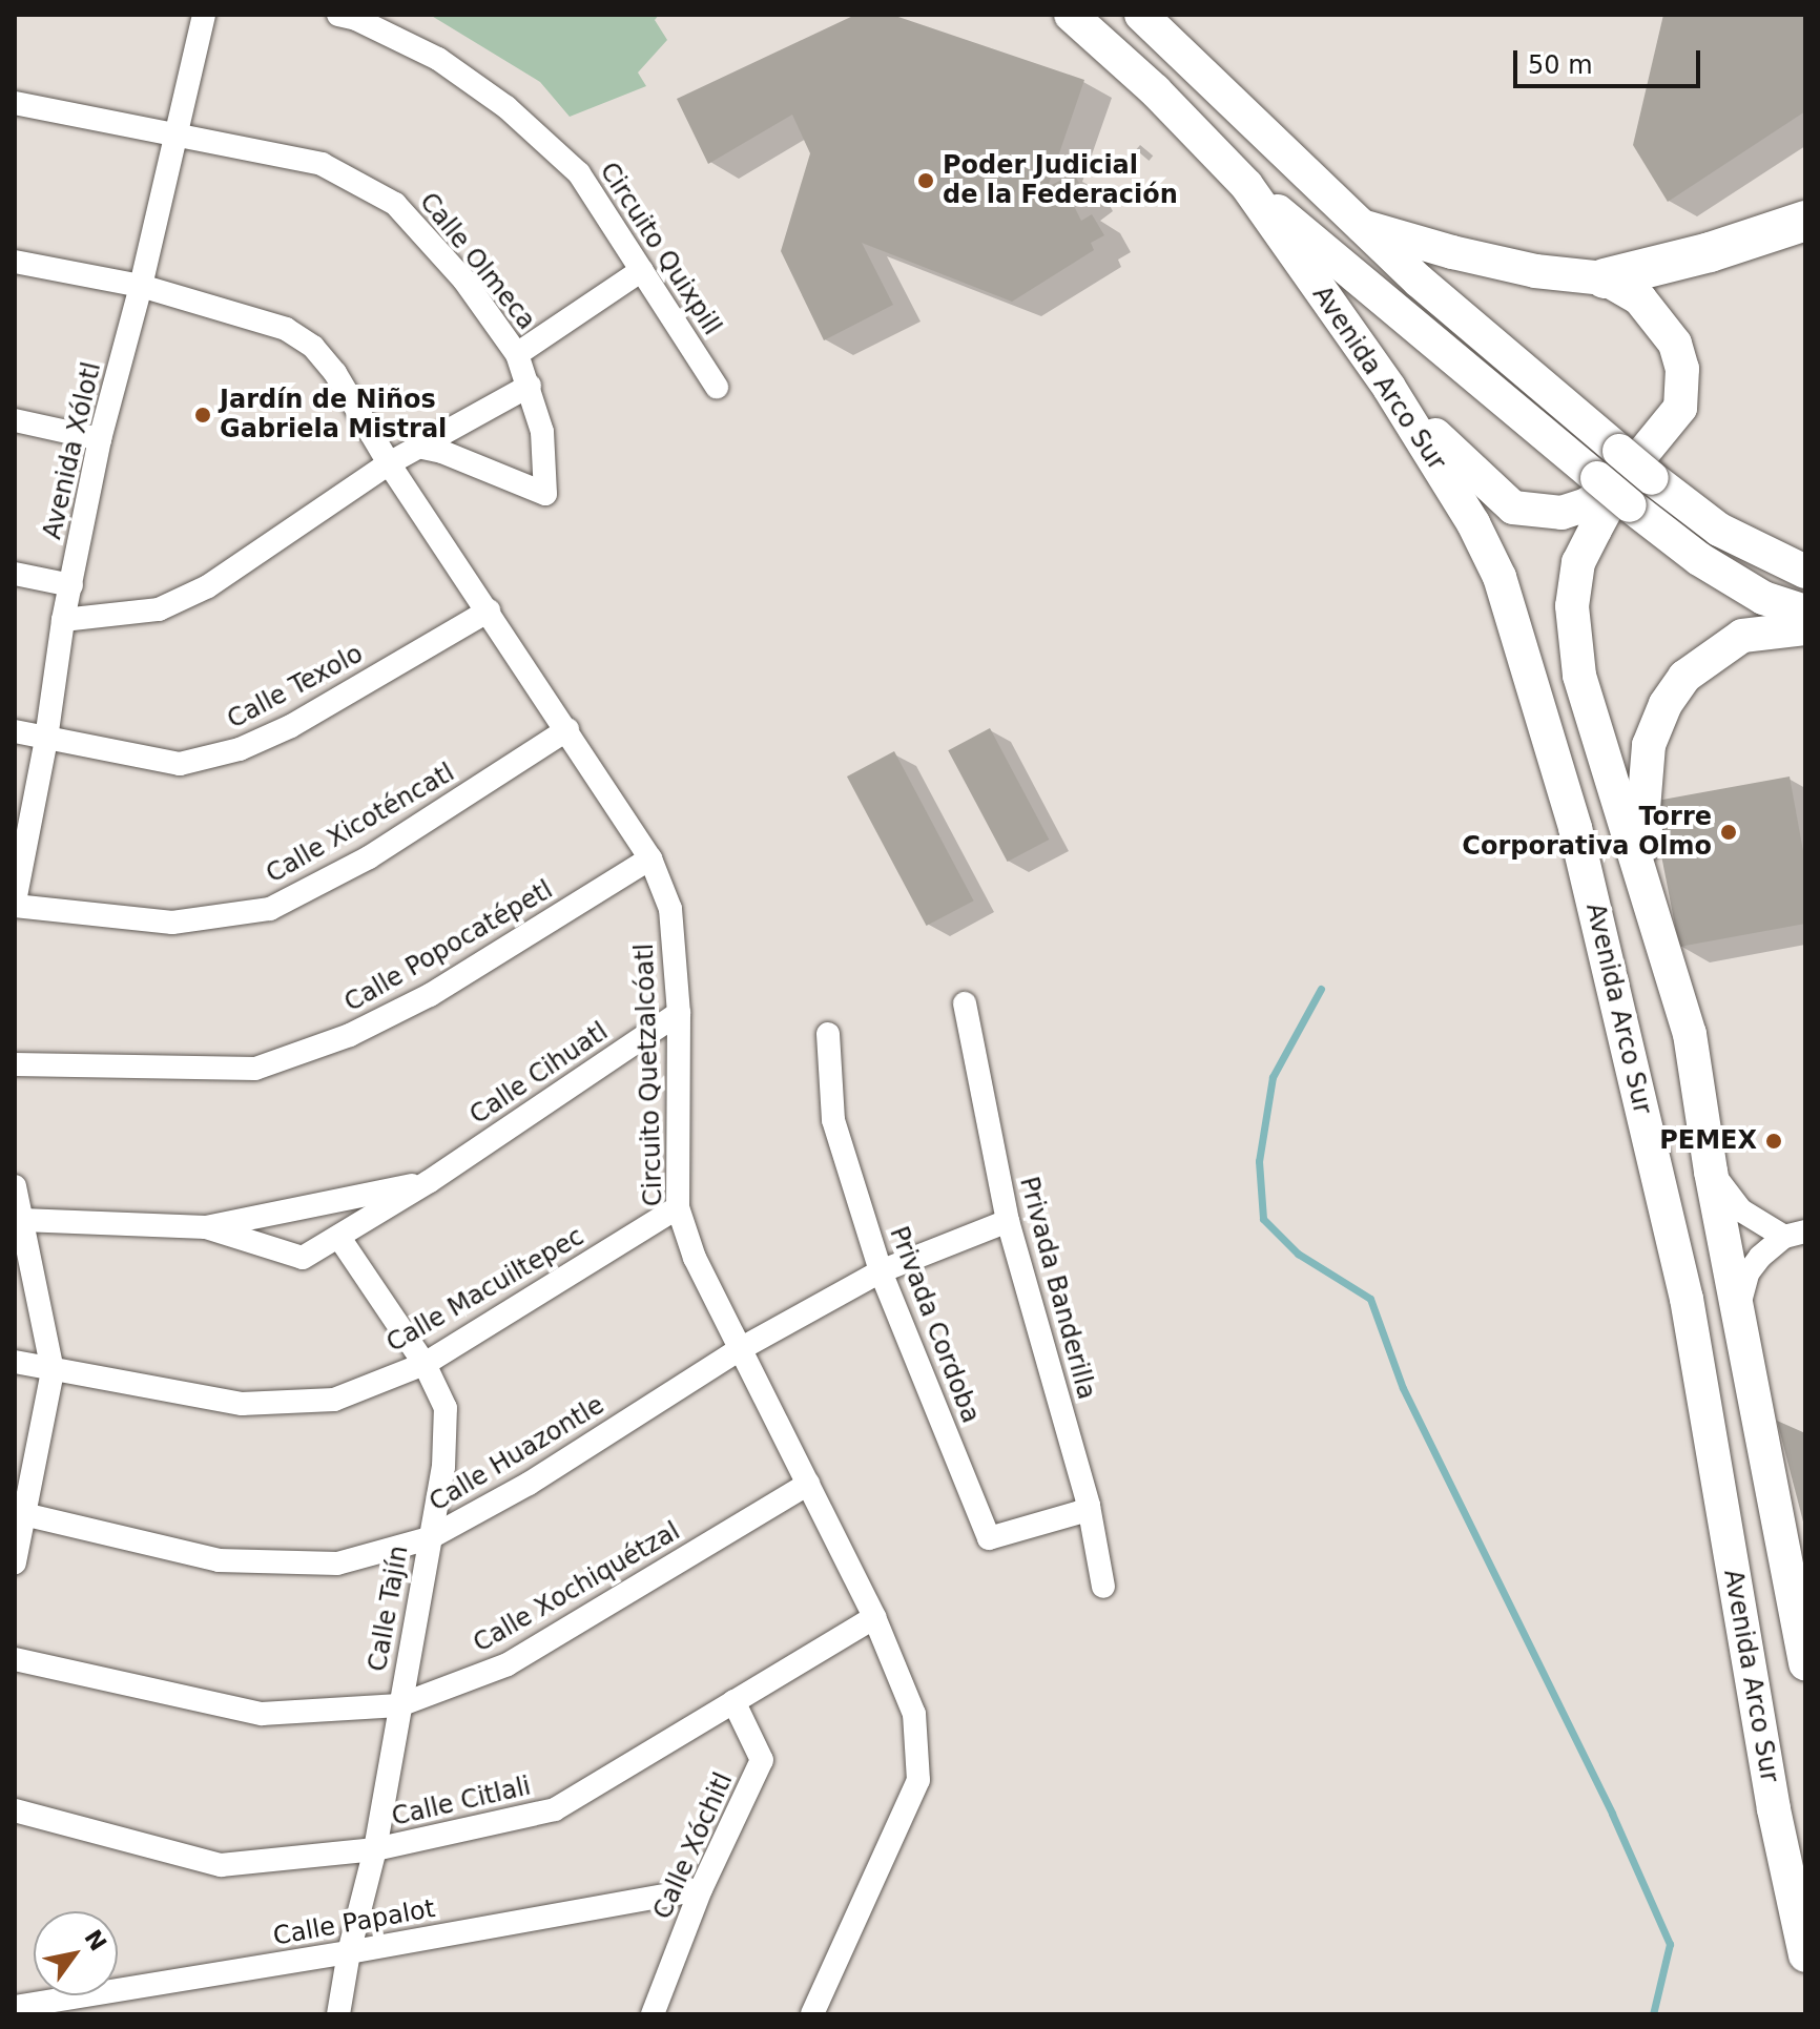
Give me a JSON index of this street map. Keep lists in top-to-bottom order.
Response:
{
  "streets": {
    "main road": ["Avenida Arco Sur"],
    "street": [
      "Circuito Quixpill",
      "Calle Olmeca",
      "Avenida Xólotl",
      "Calle Texolo",
      "Calle Xicoténcatl",
      "Calle Popocatépetl",
      "Calle Cihuatl",
      "Circuito Quetzalcóatl",
      "Privada Banderilla",
      "Calle Macuiltepec",
      "Privada Cordoba",
      "Calle Huazontle",
      "Calle Xochiquétzal",
      "Calle Tajín",
      "Calle Citlali",
      "Calle Xóchitl",
      "Calle Papalot"
    ]
  },
  "crossings": [
    ["Calle Olmeca", "Avenida Xólotl"],
    ["Avenida Xólotl", "Calle Texolo"],
    ["Avenida Xólotl", "Calle Xicoténcatl"],
    ["Avenida Xólotl", "Circuito Quetzalcóatl"],
    ["Calle Texolo", "Circuito Quetzalcóatl"],
    ["Calle Xicoténcatl", "Circuito Quetzalcóatl"],
    ["Calle Popocatépetl", "Circuito Quetzalcóatl"],
    ["Calle Cihuatl", "Circuito Quetzalcóatl"],
    ["Calle Cihuatl", "Calle Tajín"],
    ["Circuito Quetzalcóatl", "Calle Macuiltepec"],
    ["Circuito Quetzalcóatl", "Calle Huazontle"],
    ["Circuito Quetzalcóatl", "Calle Xochiquétzal"],
    ["Circuito Quetzalcóatl", "Calle Citlali"],
    ["Privada Banderilla", "Privada Cordoba"],
    ["Privada Banderilla", "Calle Huazontle"],
    ["Calle Macuiltepec", "Calle Tajín"],
    ["Privada Cordoba", "Calle Huazontle"],
    ["Calle Huazontle", "Calle Tajín"],
    ["Calle Xochiquétzal", "Calle Tajín"],
    ["Calle Tajín", "Calle Citlali"],
    ["Calle Tajín", "Calle Papalot"],
    ["Calle Citlali", "Calle Xóchitl"],
    ["Calle Xóchitl", "Calle Papalot"]
  ],
  "places": [
    "Poder Judicial de la Federación",
    "Jardín de Niños Gabriela Mistral",
    "Torre Corporativa Olmo",
    "PEMEX"
  ],
  "scale_bar": "50 m",
  "north": "top right"
}
